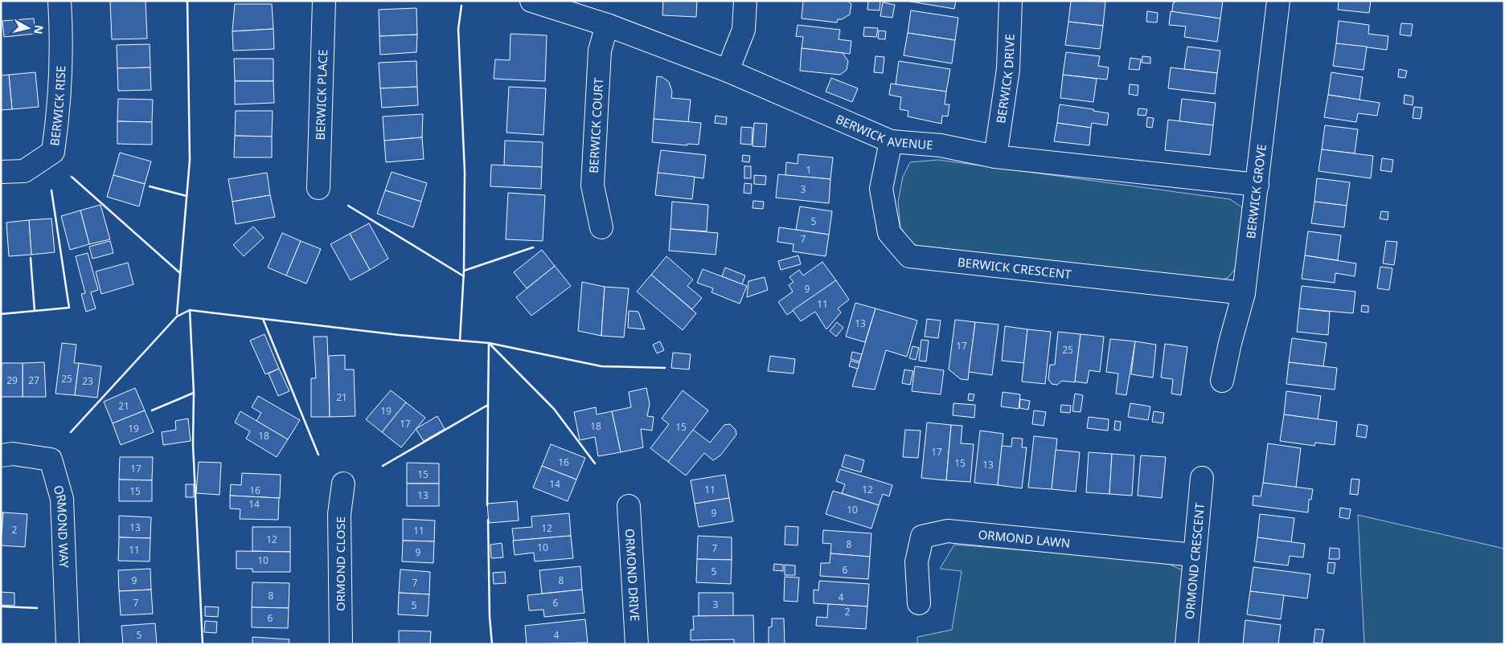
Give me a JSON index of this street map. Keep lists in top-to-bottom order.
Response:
{
  "streets": {
    "street": [
      "BERWICK DRIVE",
      "BERWICK PLACE",
      "BERWICK RISE",
      "BERWICK COURT",
      "BERWICK AVENUE",
      "BERWICK GROVE",
      "BERWICK CRESCENT",
      "ORMOND WAY",
      "ORMOND LAWN",
      "ORMOND CRESCENT",
      "ORMOND CLOSE",
      "ORMOND DRIVE"
    ]
  },
  "crossings": [
    ["BERWICK DRIVE", "BERWICK AVENUE"],
    ["BERWICK COURT", "BERWICK AVENUE"],
    ["BERWICK AVENUE", "BERWICK GROVE"],
    ["BERWICK AVENUE", "BERWICK CRESCENT"],
    ["BERWICK GROVE", "BERWICK CRESCENT"],
    ["ORMOND LAWN", "ORMOND CRESCENT"]
  ],
  "house_numbers": [
    "1",
    "3",
    "5",
    "7",
    "9",
    "11",
    "13",
    "17",
    "25",
    "25",
    "29",
    "27",
    "23",
    "21",
    "21",
    "19",
    "17",
    "18",
    "15",
    "19",
    "18",
    "17",
    "16",
    "15",
    "13",
    "17",
    "15",
    "14",
    "11",
    "12",
    "16",
    "15",
    "13",
    "14",
    "10",
    "9",
    "13",
    "12",
    "2",
    "11",
    "12",
    "8",
    "10",
    "7",
    "11",
    "9",
    "10",
    "6",
    "5",
    "9",
    "8",
    "7",
    "8",
    "4",
    "7",
    "6",
    "3",
    "5",
    "2",
    "6",
    "5",
    "4"
  ],
  "north": "right"
}
